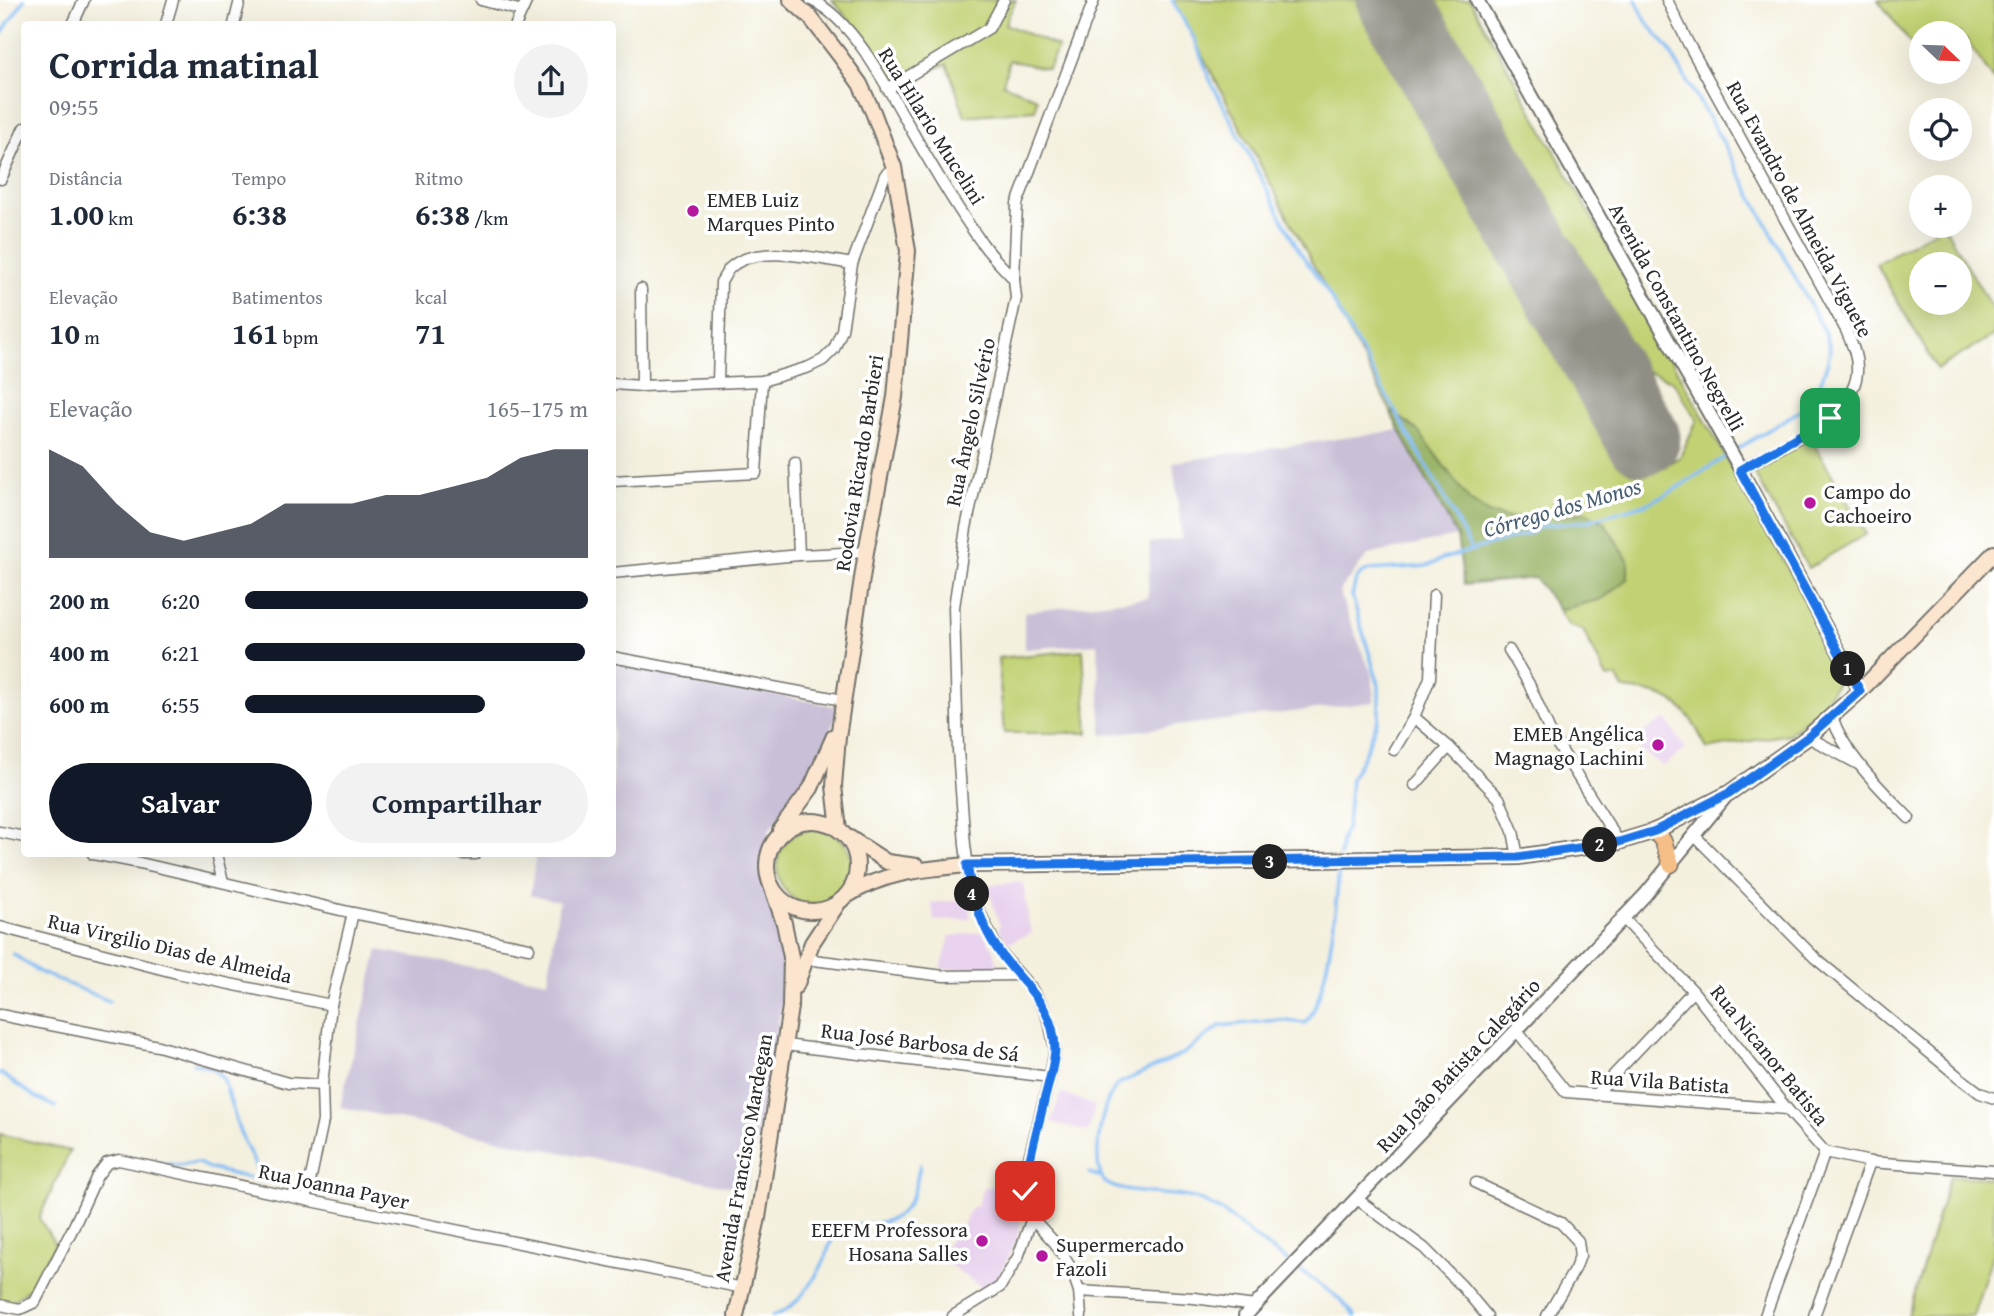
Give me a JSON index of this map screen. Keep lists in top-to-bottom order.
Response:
{
  "streets": {
    "main road": ["Rodovia Ricardo Barbieri", "Avenida Francisco Mardegan"],
    "street": [
      "Rua Hilario Mucelini",
      "Rua Evandro de Almeida Viguete",
      "Avenida Constantino Negrelli",
      "Rua Ângelo Silvério",
      "Rua Virgilio Dias de Almeida",
      "Rua José Barbosa de Sá",
      "Rua Nicanor Batista",
      "Rua João Batista Calegário",
      "Rua Vila Batista",
      "Rua Joanna Payer"
    ]
  },
  "crossings": [
    ["Rua Hilario Mucelini", "Rua Ângelo Silvério"],
    ["Rua Evandro de Almeida Viguete", "Avenida Constantino Negrelli"],
    ["Rua Ângelo Silvério", "Rua José Barbosa de Sá"],
    ["Rua José Barbosa de Sá", "Avenida Francisco Mardegan"],
    ["Rua Nicanor Batista", "Rua João Batista Calegário"],
    ["Rua Nicanor Batista", "Rua Vila Batista"],
    ["Rua João Batista Calegário", "Rua Vila Batista"],
    ["Avenida Francisco Mardegan", "Rua Joanna Payer"]
  ],
  "water": ["Córrego dos Monos"],
  "places": [
    "EMEB Luiz Marques Pinto",
    "Campo do Cachoeiro",
    "EMEB Angélica Magnago Lachini",
    "EEEFM Professora Hosana Salles",
    "Supermercado Fazoli"
  ],
  "north": "bottom right",
  "page": {
    "map_buttons": ["+", "−"],
    "heading": ["Corrida matinal", "09:55"],
    "stats": [
      ["Distância", "1.00 km"],
      ["Tempo", "6:38"],
      ["Ritmo", "6:38 /km"],
      ["Elevação", "10 m"],
      ["Batimentos", "161 bpm"],
      ["kcal", "71"]
    ],
    "chart": ["Elevação", "165–175 m"],
    "list": [
      {
        "name": "200 m",
        "note": "6:20"
      },
      {
        "name": "400 m",
        "note": "6:21"
      },
      {
        "name": "600 m",
        "note": "6:55"
      }
    ],
    "pins": [
      "1",
      "2",
      "3",
      "4"
    ],
    "buttons": ["Salvar", "Compartilhar"]
  }
}
